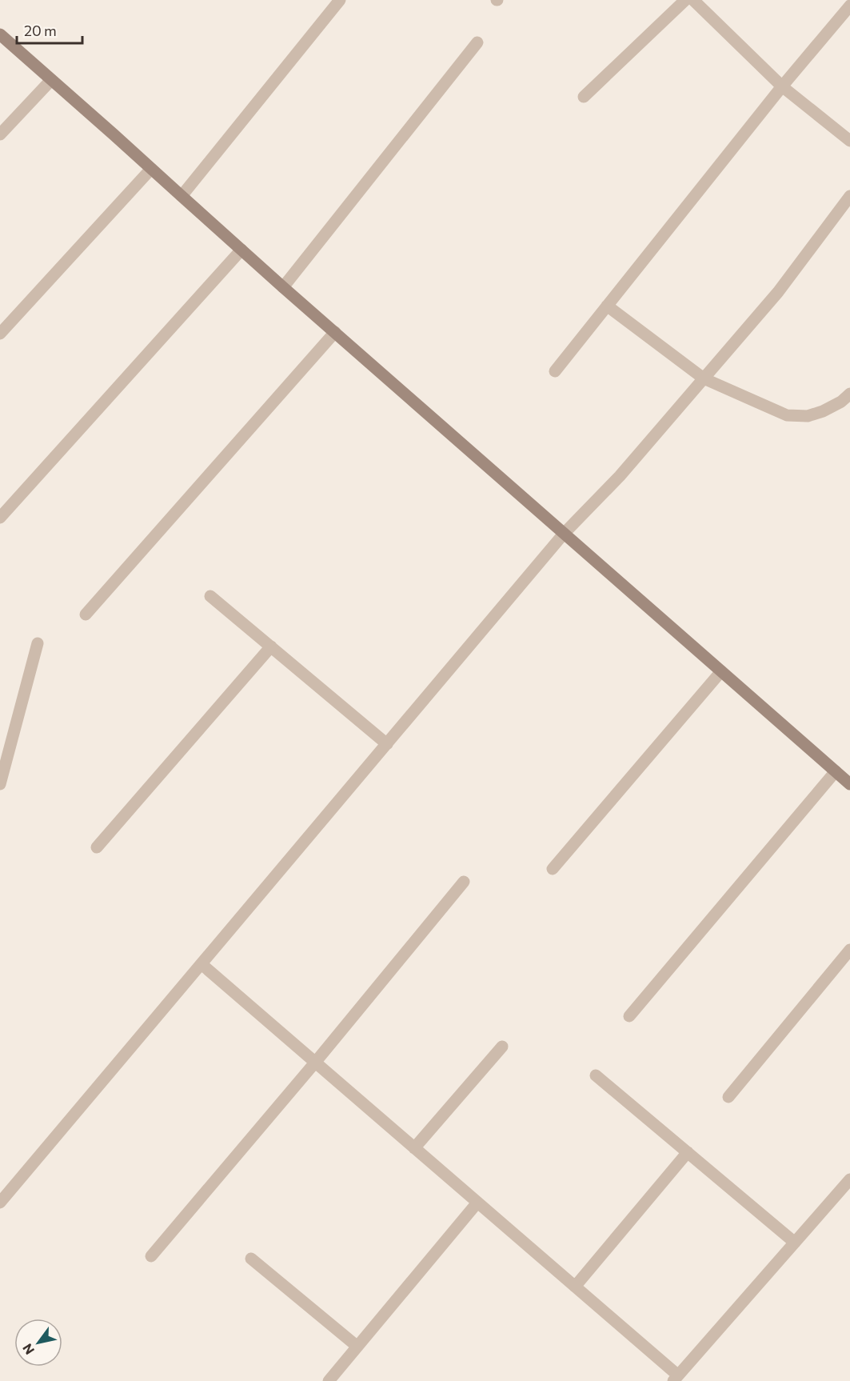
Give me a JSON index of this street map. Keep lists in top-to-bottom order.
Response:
{
  "scale_bar": "20 m",
  "north": "bottom left"
}
